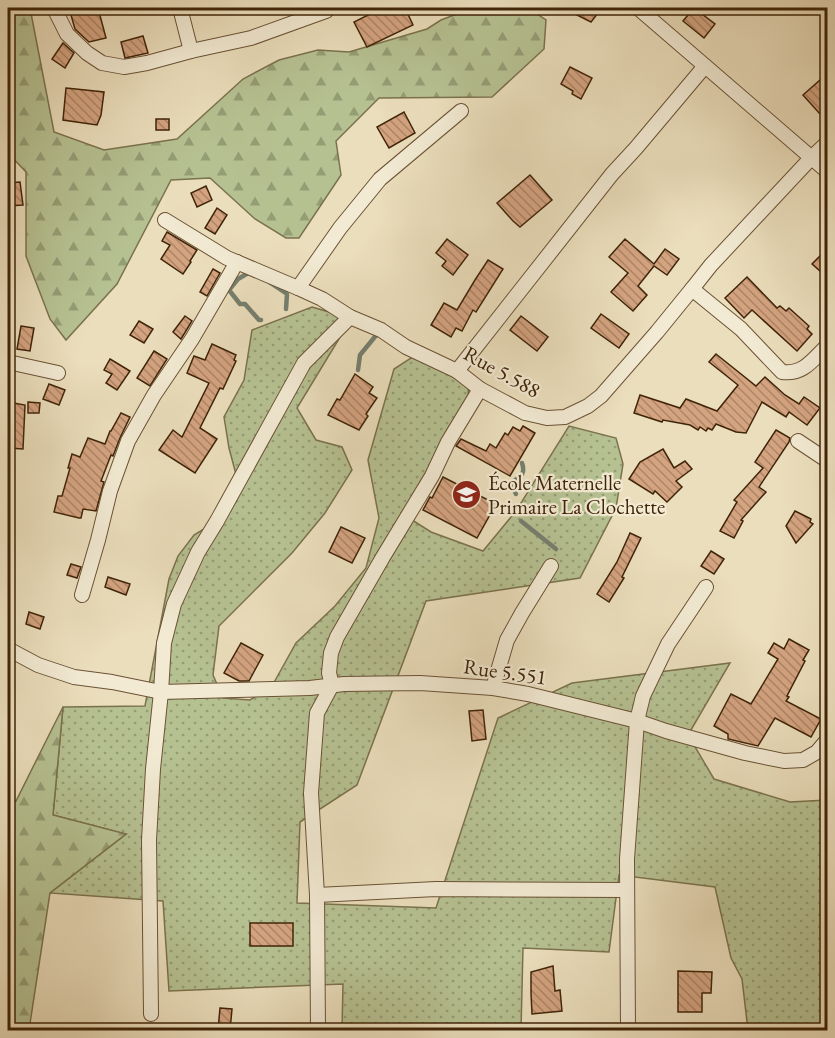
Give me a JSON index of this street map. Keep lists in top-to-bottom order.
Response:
{
  "streets": {
    "street": ["Rue 5.588", "Rue 5.551"]
  },
  "places": {
    "school or university": ["École Maternelle Primaire La Clochette"]
  }
}
